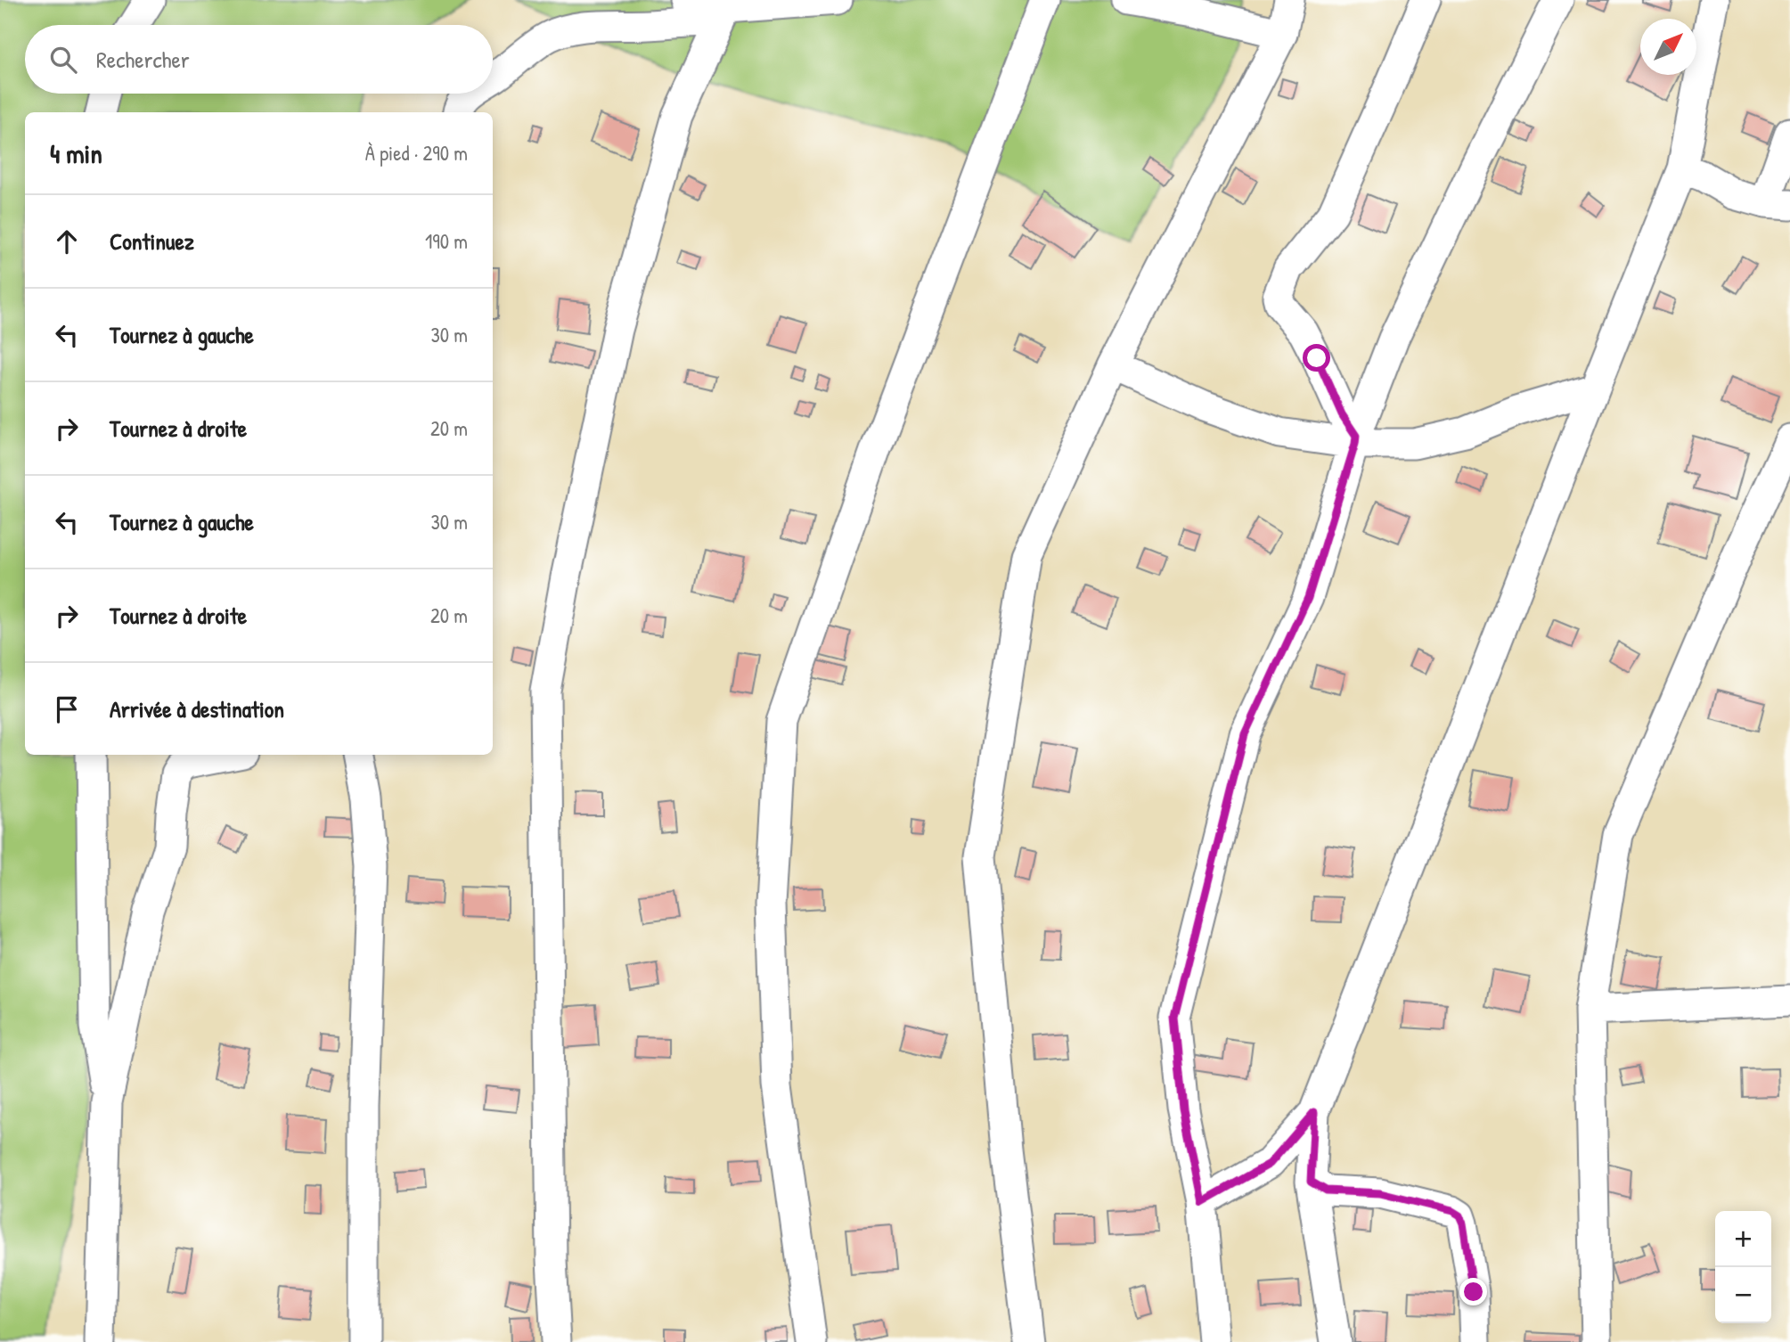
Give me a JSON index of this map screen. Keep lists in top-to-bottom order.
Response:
{
  "north": "top right",
  "page": {
    "search": "Rechercher",
    "heading": ["4 min", "À pied · 290 m"],
    "list": [
      ["Continuez", "190 m"],
      ["Tournez à gauche", "30 m"],
      ["Tournez à droite", "20 m"],
      ["Tournez à gauche", "30 m"],
      ["Tournez à droite", "20 m"],
      "Arrivée à destination"
    ],
    "map_buttons": ["+", "−"]
  }
}
